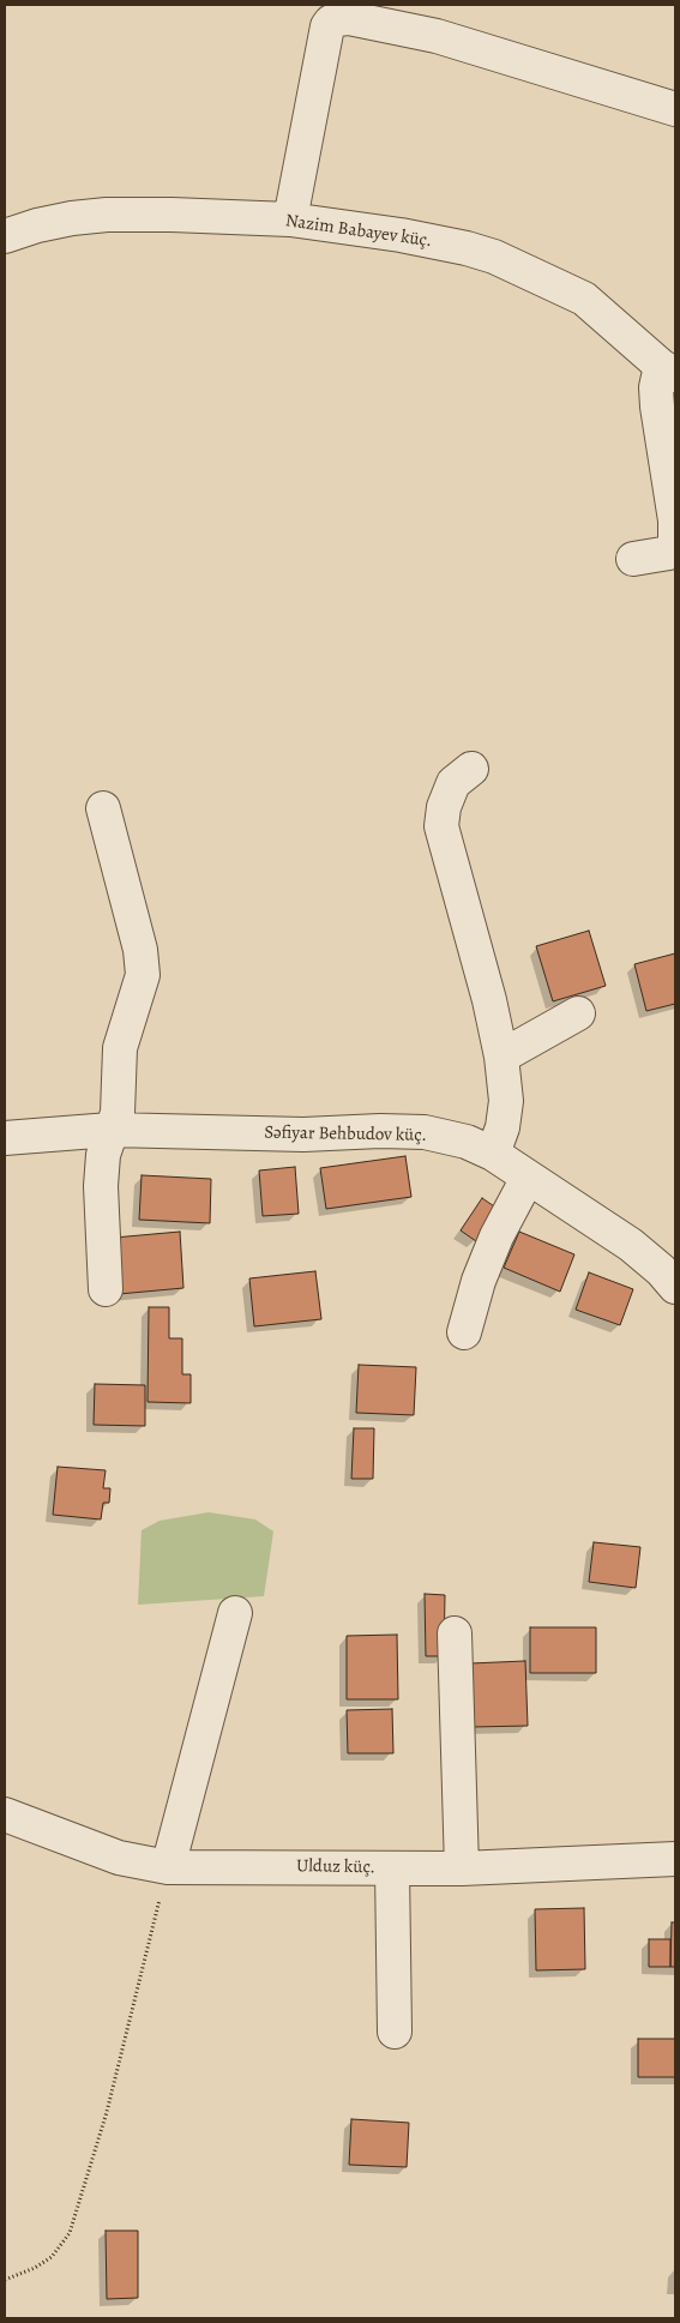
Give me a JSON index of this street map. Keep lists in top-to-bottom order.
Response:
{
  "streets": {
    "street": ["Nazim Babayev küç.", "Səfiyar Behbudov küç.", "Ulduz küç."]
  }
}
